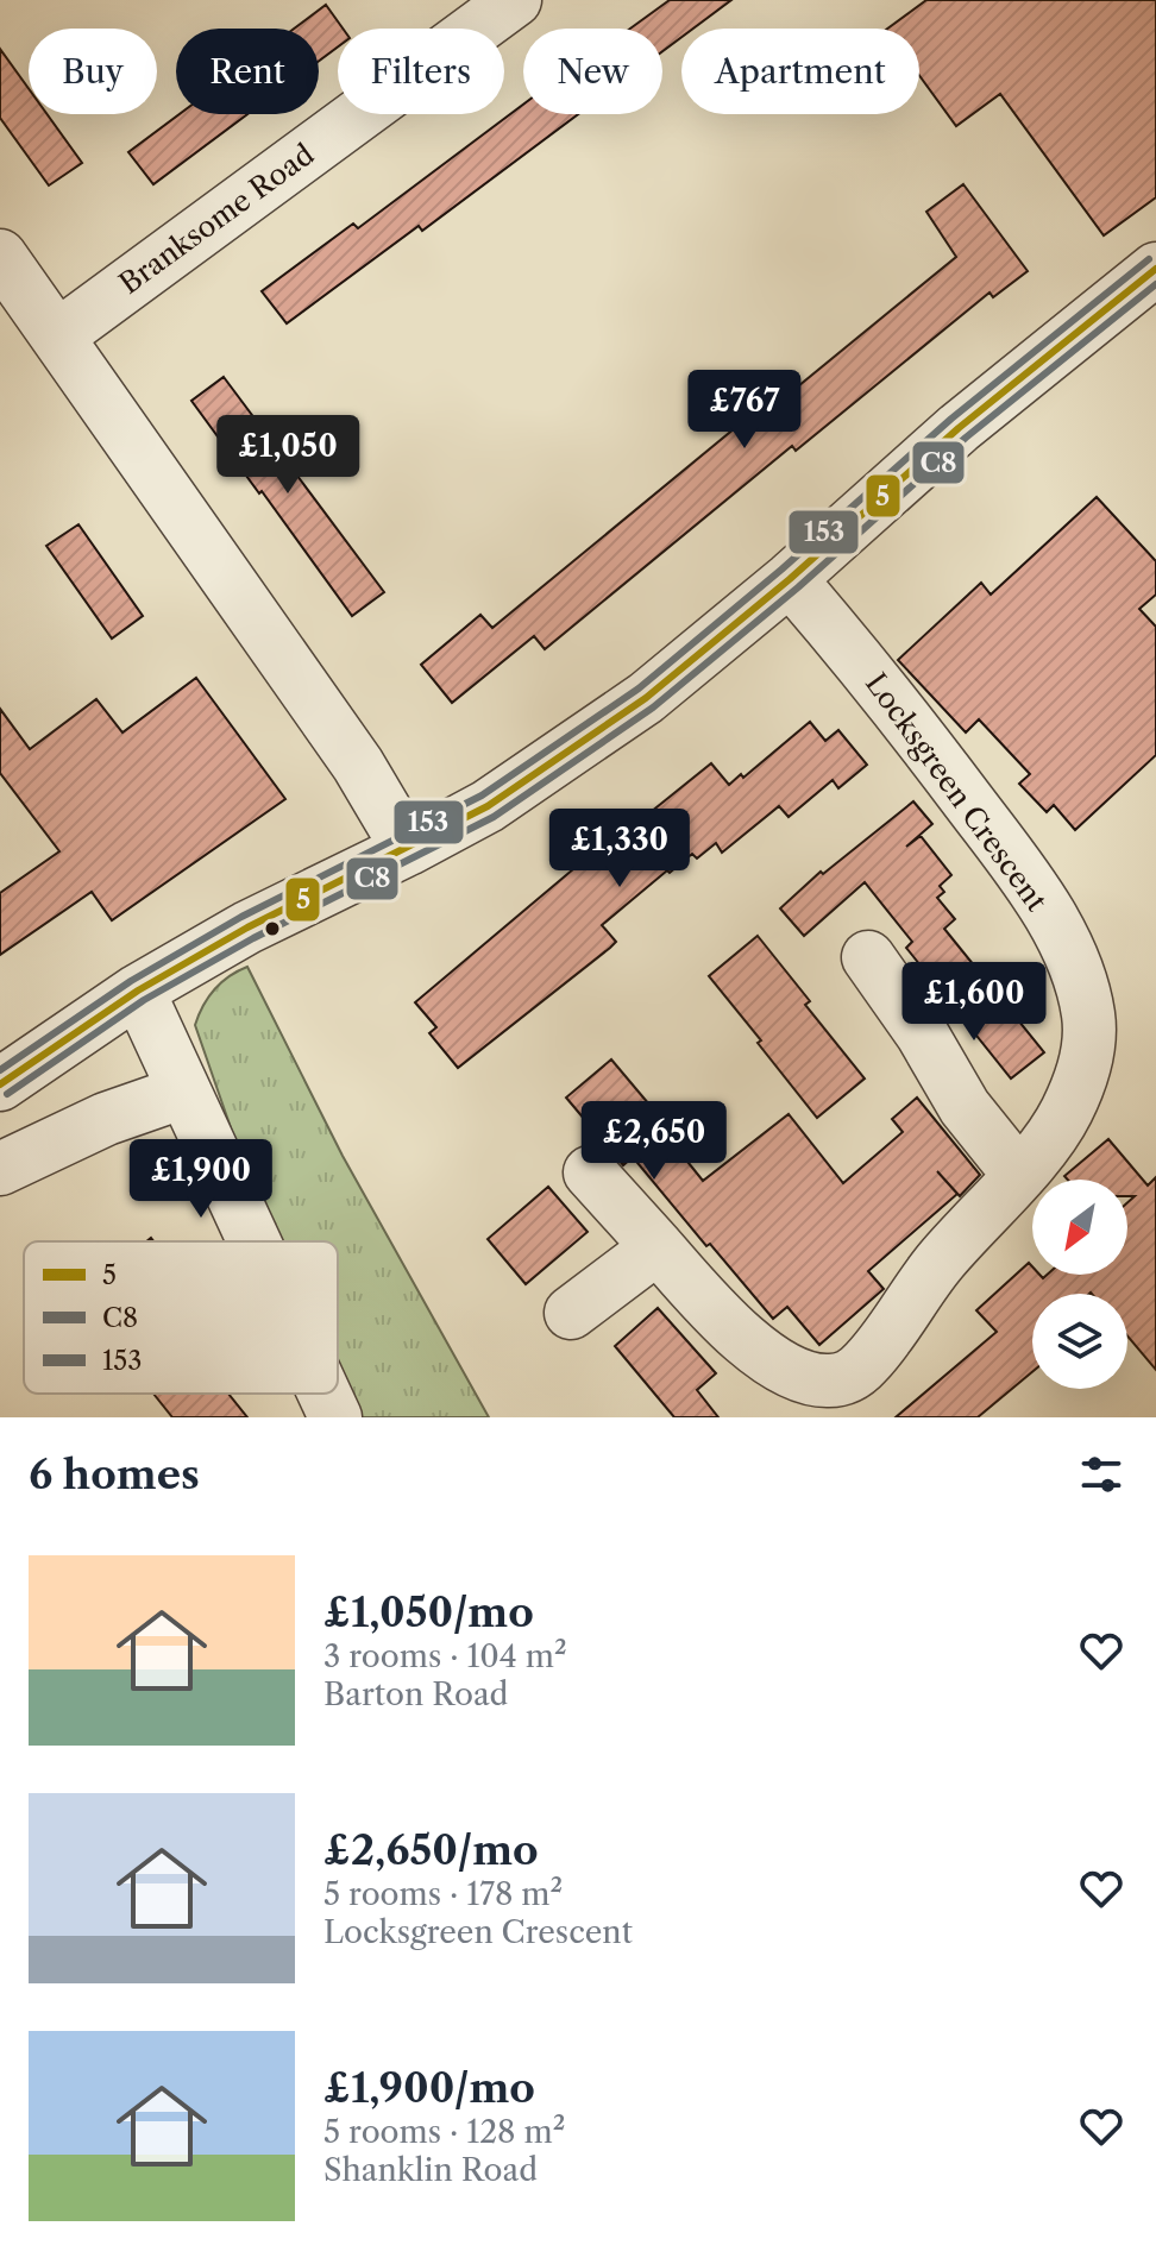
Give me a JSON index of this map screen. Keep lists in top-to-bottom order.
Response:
{
  "streets": {
    "street": ["Branksome Road", "Locksgreen Crescent"]
  },
  "lines": ["transit line 153", "transit line 5", "transit line C8"],
  "legend": ["5", "C8", "153"],
  "north": "bottom left",
  "page": {
    "chip": [
      "Buy",
      "Rent",
      "Filters",
      "New",
      "Apartment"
    ],
    "price": [
      "£767",
      "£1,050",
      "£1,330",
      "£1,600",
      "£2,650",
      "£1,900"
    ],
    "heading": "6 homes",
    "list": [
      {
        "name": "£1,050/mo",
        "note": "3 rooms · 104 m² · Barton Road"
      },
      {
        "name": "£2,650/mo",
        "note": "5 rooms · 178 m² · Locksgreen Crescent"
      },
      {
        "name": "£1,900/mo",
        "note": "5 rooms · 128 m² · Shanklin Road"
      }
    ]
  }
}
